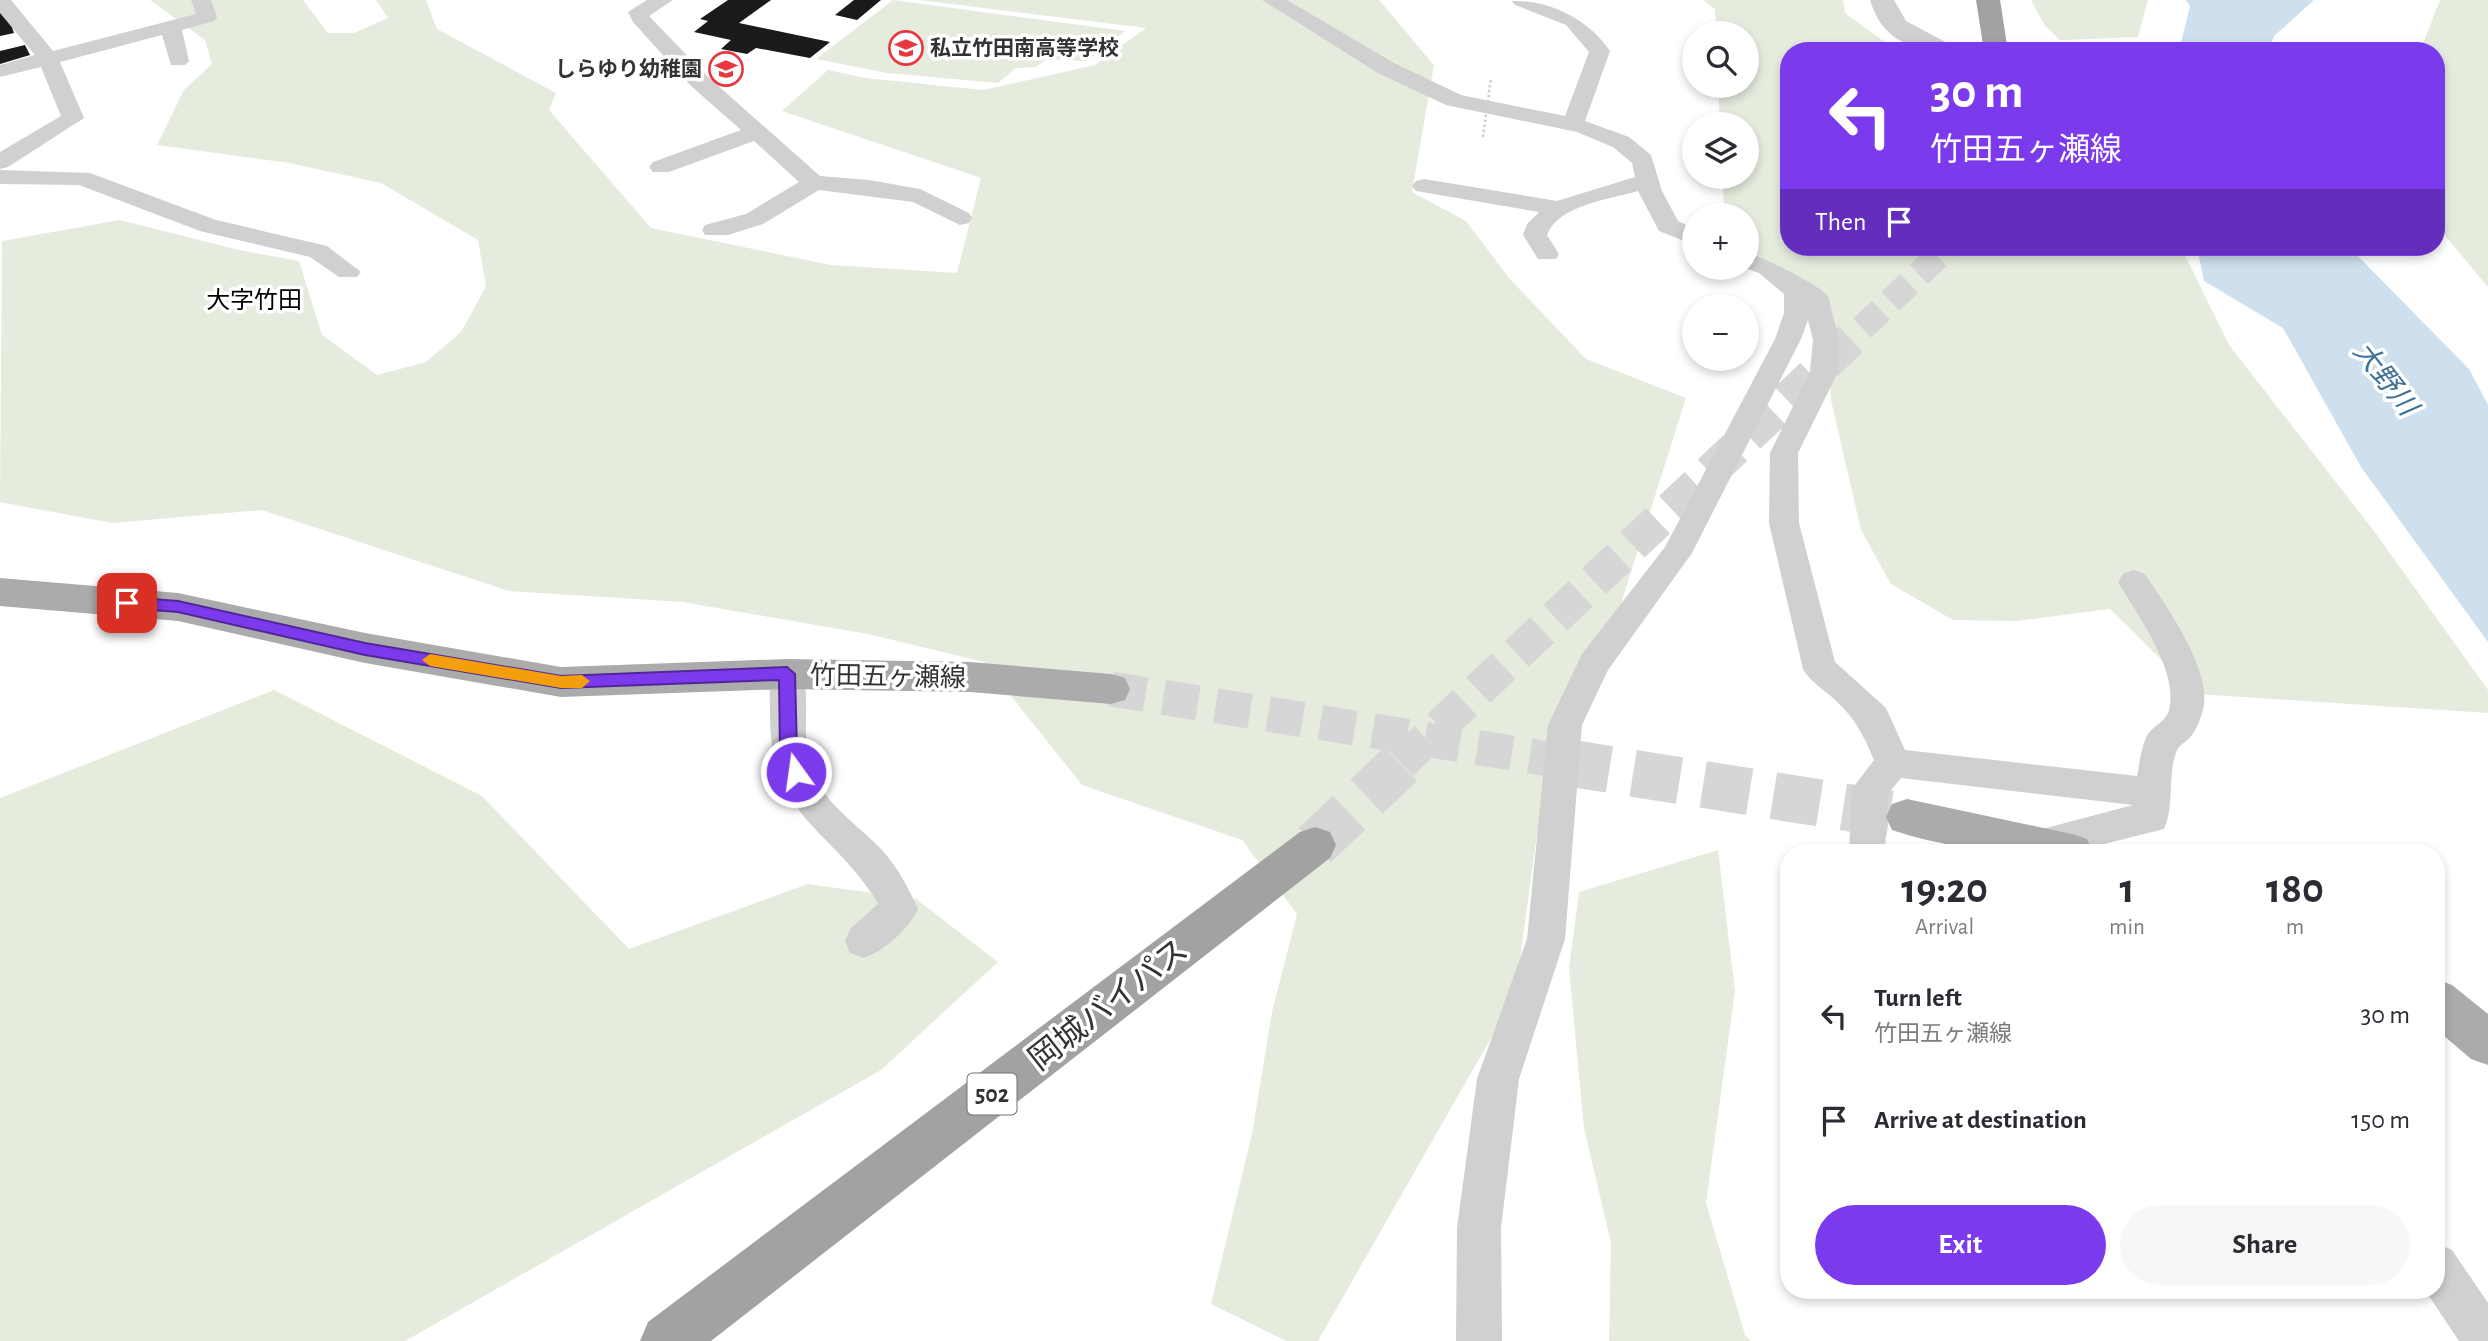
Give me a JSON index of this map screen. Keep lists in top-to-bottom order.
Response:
{
  "streets": {
    "highway": ["岡城バイパス", "502"],
    "main road": ["竹田五ヶ瀬線"]
  },
  "districts": ["大字竹田"],
  "water": ["大野川"],
  "places": {
    "school or university": ["私立竹田南高等学校", "しらゆり幼稚園"]
  },
  "page": {
    "map_buttons": ["+", "−"],
    "turn": ["30 m", "竹田五ヶ瀬線"],
    "then": "Then",
    "eta": [
      "19:20",
      "Arrival",
      "1",
      "min",
      "180",
      "m"
    ],
    "list": [
      {
        "name": "Turn left",
        "note": "竹田五ヶ瀬線",
        "value": "30 m"
      },
      {
        "name": "Arrive at destination",
        "value": "150 m"
      }
    ],
    "buttons": ["Exit", "Share"]
  }
}
